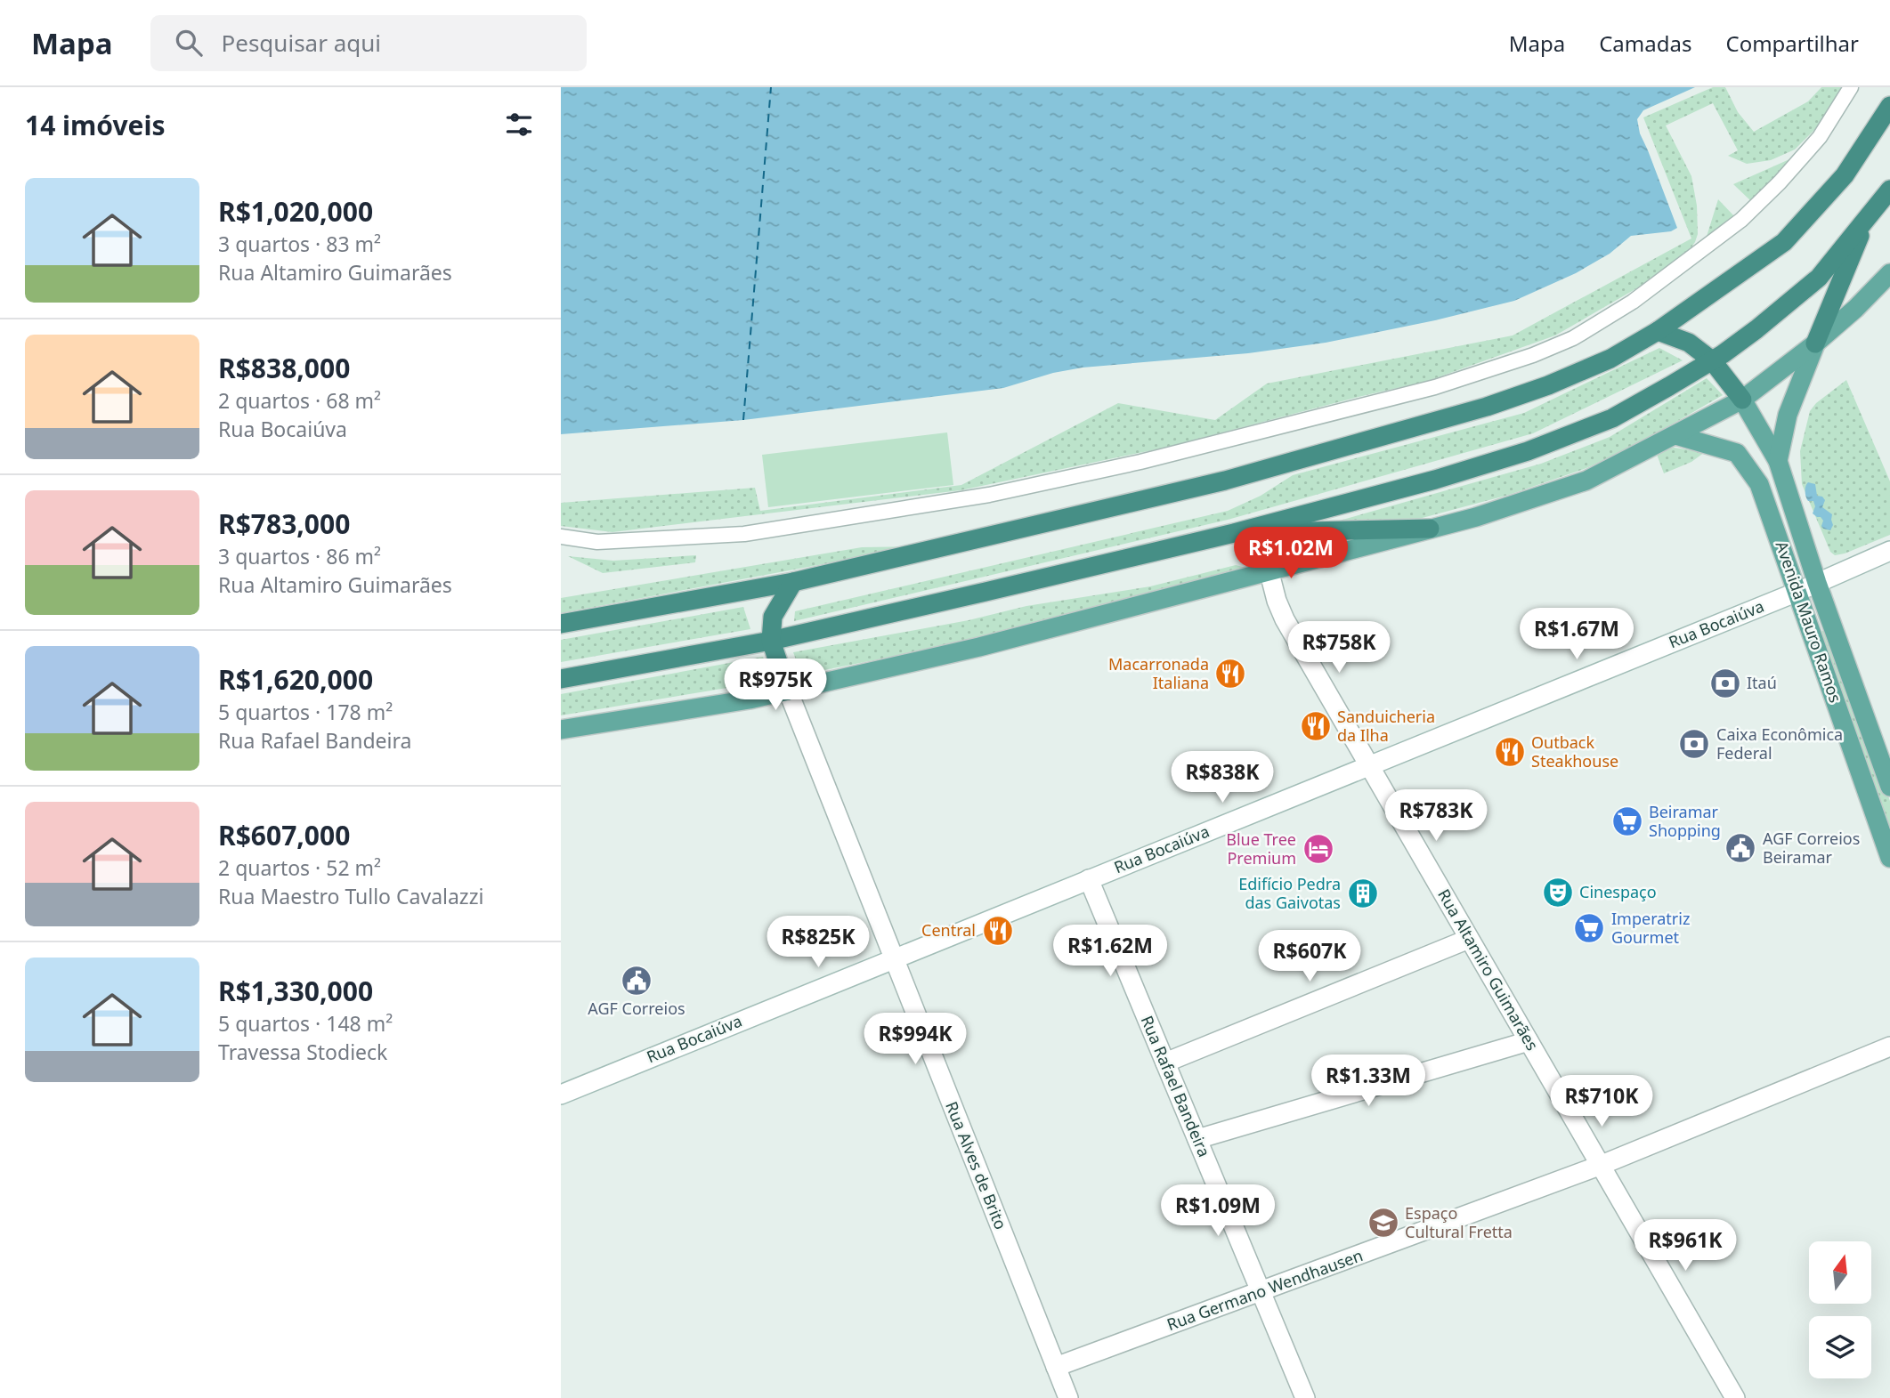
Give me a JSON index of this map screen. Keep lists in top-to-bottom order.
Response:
{
  "streets": {
    "main road": ["Avenida Mauro Ramos"],
    "street": [
      "Rua Bocaiúva",
      "Rua Altamiro Guimarães",
      "Rua Rafael Bandeira",
      "Rua Alves de Brito",
      "Rua Germano Wendhausen"
    ]
  },
  "crossings": [
    ["Avenida Mauro Ramos", "Rua Bocaiúva"],
    ["Rua Bocaiúva", "Rua Altamiro Guimarães"],
    ["Rua Bocaiúva", "Rua Rafael Bandeira"],
    ["Rua Bocaiúva", "Rua Alves de Brito"],
    ["Rua Altamiro Guimarães", "Rua Germano Wendhausen"],
    ["Rua Rafael Bandeira", "Rua Germano Wendhausen"],
    ["Rua Alves de Brito", "Rua Germano Wendhausen"]
  ],
  "places": {
    "restaurant": [
      "Macarronada Italiana",
      "Sanduicheria da Ilha",
      "Outback Steakhouse",
      "Central"
    ],
    "bank": ["Itaú", "Caixa Econômica Federal"],
    "supermarket": ["Beiramar Shopping", "Imperatriz Gourmet"],
    "public building": ["AGF Correios Beiramar", "AGF Correios"],
    "hotel": ["Blue Tree Premium"],
    "theatre": ["Cinespaço"],
    "building": ["Edifício Pedra das Gaivotas"],
    "school or university": ["Espaço Cultural Fretta"]
  },
  "north": "top",
  "page": {
    "header": "Mapa",
    "search": "Pesquisar aqui",
    "nav": ["Mapa", "Camadas", "Compartilhar"],
    "heading": "14 imóveis",
    "list": [
      {
        "name": "R$1,020,000",
        "note": "3 quartos · 83 m² · Rua Altamiro Guimarães"
      },
      {
        "name": "R$838,000",
        "note": "2 quartos · 68 m² · Rua Bocaiúva"
      },
      {
        "name": "R$783,000",
        "note": "3 quartos · 86 m² · Rua Altamiro Guimarães"
      },
      {
        "name": "R$1,620,000",
        "note": "5 quartos · 178 m² · Rua Rafael Bandeira"
      },
      {
        "name": "R$607,000",
        "note": "2 quartos · 52 m² · Rua Maestro Tullo Cavalazzi"
      },
      {
        "name": "R$1,330,000",
        "note": "5 quartos · 148 m² · Travessa Stodieck"
      }
    ],
    "price": [
      "R$1.02M",
      "R$1.67M",
      "R$758K",
      "R$975K",
      "R$838K",
      "R$783K",
      "R$825K",
      "R$1.62M",
      "R$607K",
      "R$994K",
      "R$1.33M",
      "R$710K",
      "R$1.09M",
      "R$961K"
    ]
  }
}
